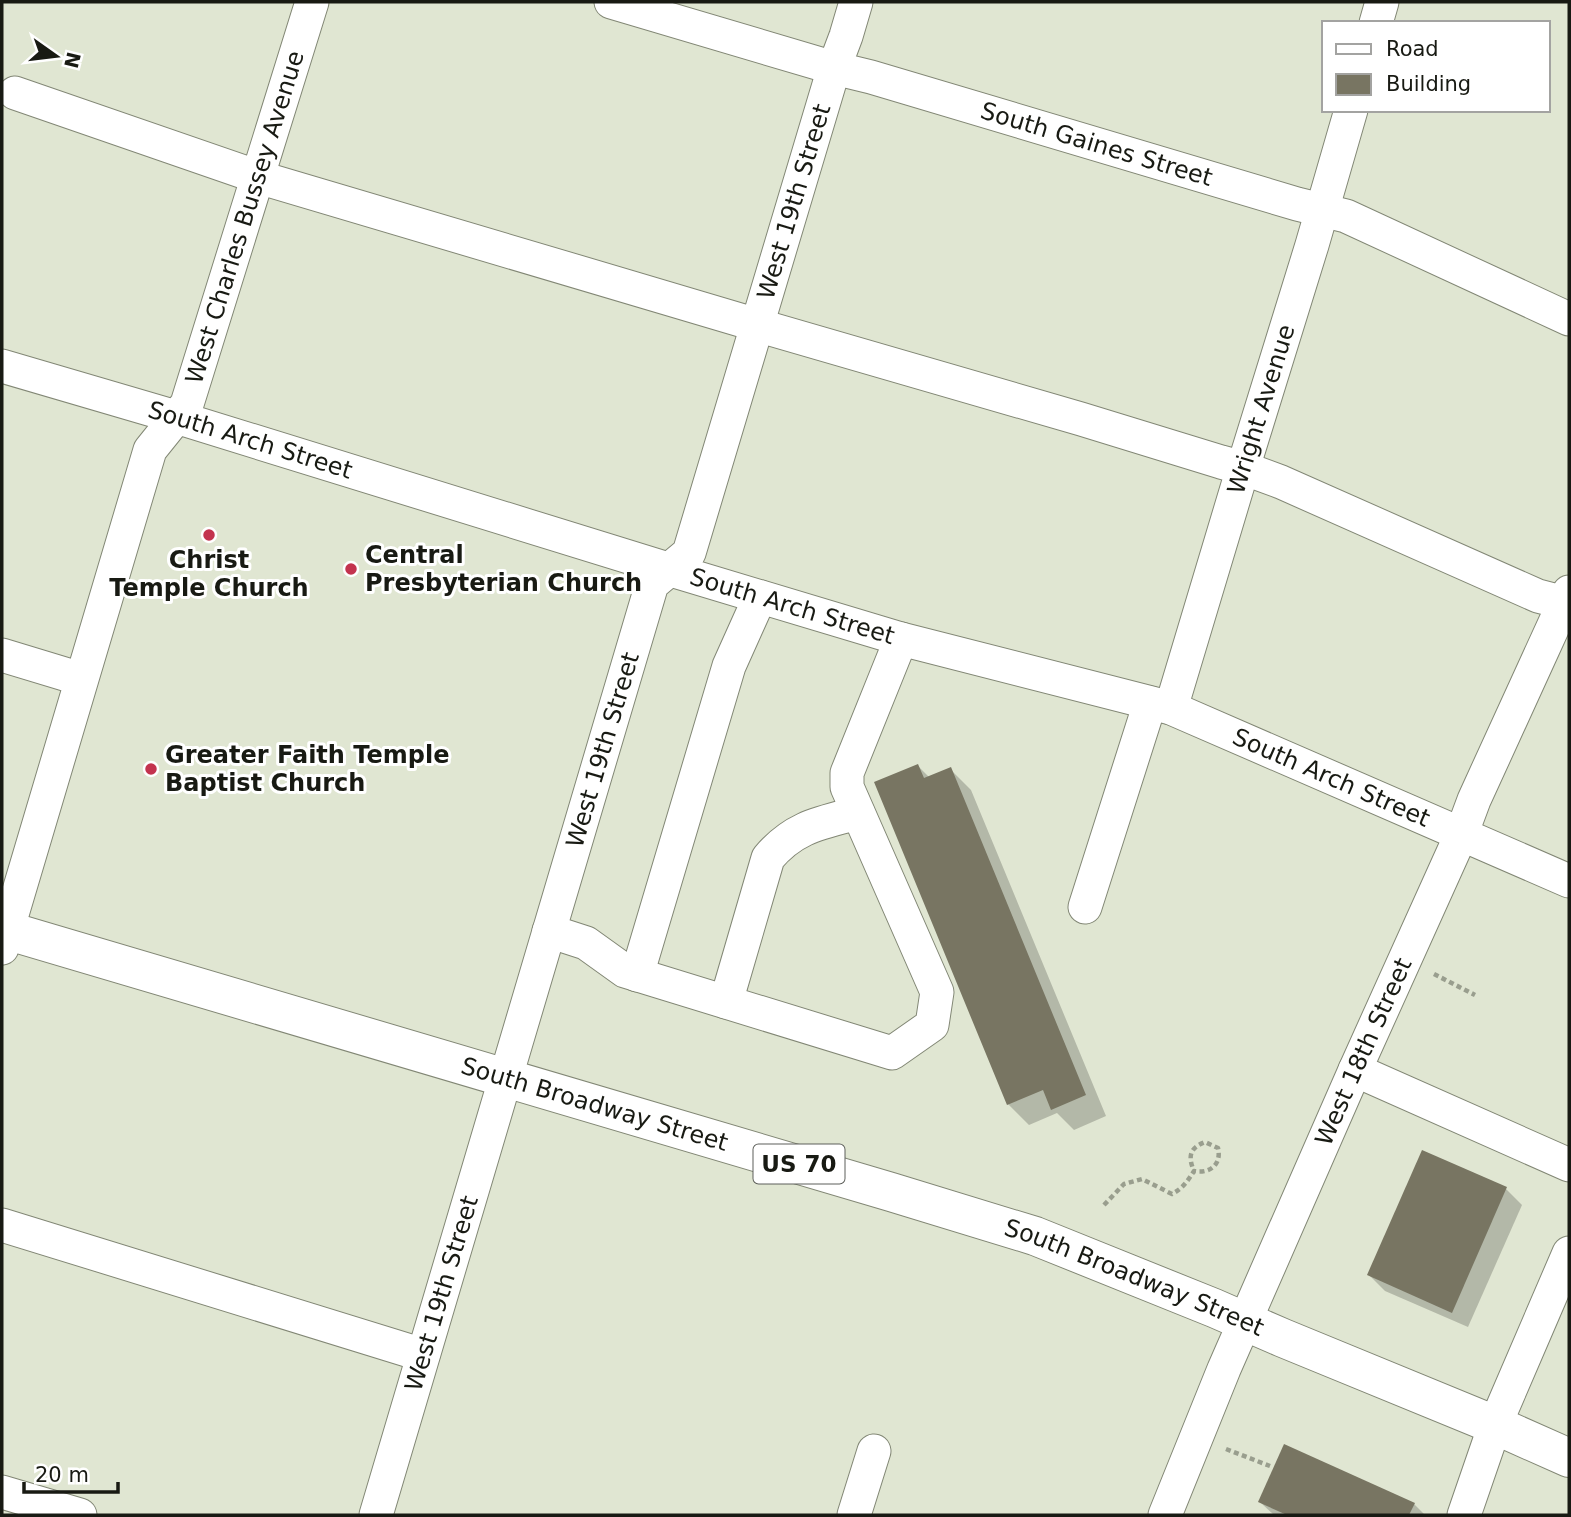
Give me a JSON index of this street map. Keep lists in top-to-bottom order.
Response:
{
  "streets": {
    "main road": ["South Broadway Street", "US 70"],
    "street": [
      "South Gaines Street",
      "West 19th Street",
      "West Charles Bussey Avenue",
      "Wright Avenue",
      "South Arch Street",
      "West 18th Street"
    ]
  },
  "crossings": [
    ["South Gaines Street", "West 19th Street"],
    ["South Gaines Street", "Wright Avenue"],
    ["West 19th Street", "South Arch Street"],
    ["West 19th Street", "South Broadway Street"],
    ["West Charles Bussey Avenue", "South Arch Street"],
    ["West Charles Bussey Avenue", "South Broadway Street"],
    ["Wright Avenue", "South Arch Street"],
    ["South Arch Street", "West 18th Street"],
    ["West 18th Street", "South Broadway Street"]
  ],
  "places": ["Christ Temple Church", "Central Presbyterian Church", "Greater Faith Temple Baptist Church"],
  "legend": ["Road", "Building"],
  "scale_bar": "20 m",
  "north": "right"
}
